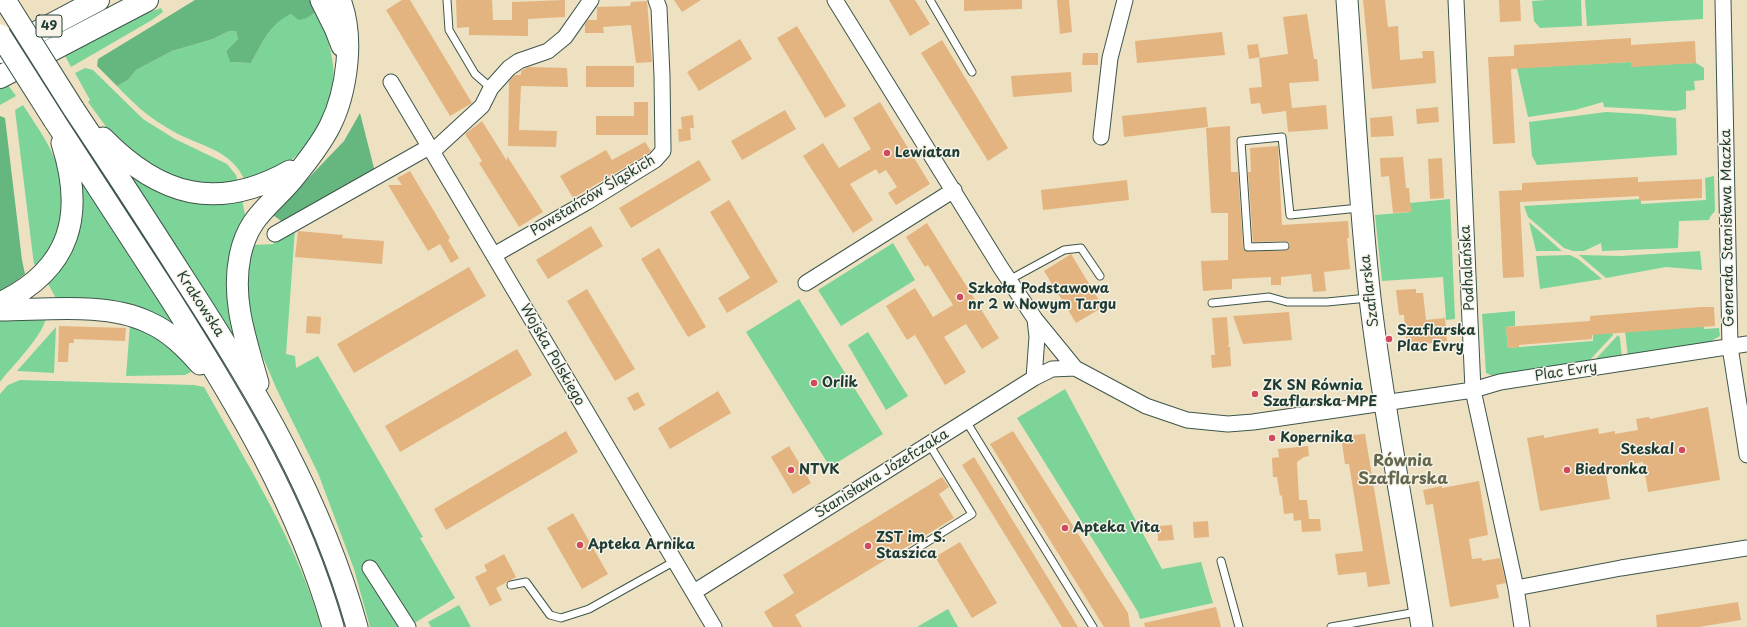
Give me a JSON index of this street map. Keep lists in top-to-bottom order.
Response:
{
  "streets": {
    "main road": ["49", "Szaflarska", "Krakowska"],
    "street": [
      "Powstańców Śląskich",
      "Generała Stanisława Maczka",
      "Podhalańska",
      "Wojska Polskiego",
      "Plac Evry",
      "Stanisława Józefczaka"
    ]
  },
  "crossings": [
    ["Powstańców Śląskich", "Wojska Polskiego"],
    ["Generała Stanisława Maczka", "Plac Evry"],
    ["Podhalańska", "Plac Evry"],
    ["Szaflarska", "Plac Evry"],
    ["Wojska Polskiego", "Stanisława Józefczaka"],
    ["Plac Evry", "Stanisława Józefczaka"]
  ],
  "districts": ["Równia Szaflarska"],
  "places": [
    "Lewiatan",
    "Szkoła Podstawowa nr 2 w Nowym Targu",
    "Szaflarska Plac Evry",
    "Orlik",
    "ZK SN Równia Szaflarska MPE",
    "Kopernika",
    "Steskal",
    "NTVK",
    "Biedronka",
    "Apteka Vita",
    "Apteka Arnika",
    "ZST im. S. Staszica"
  ]
}
